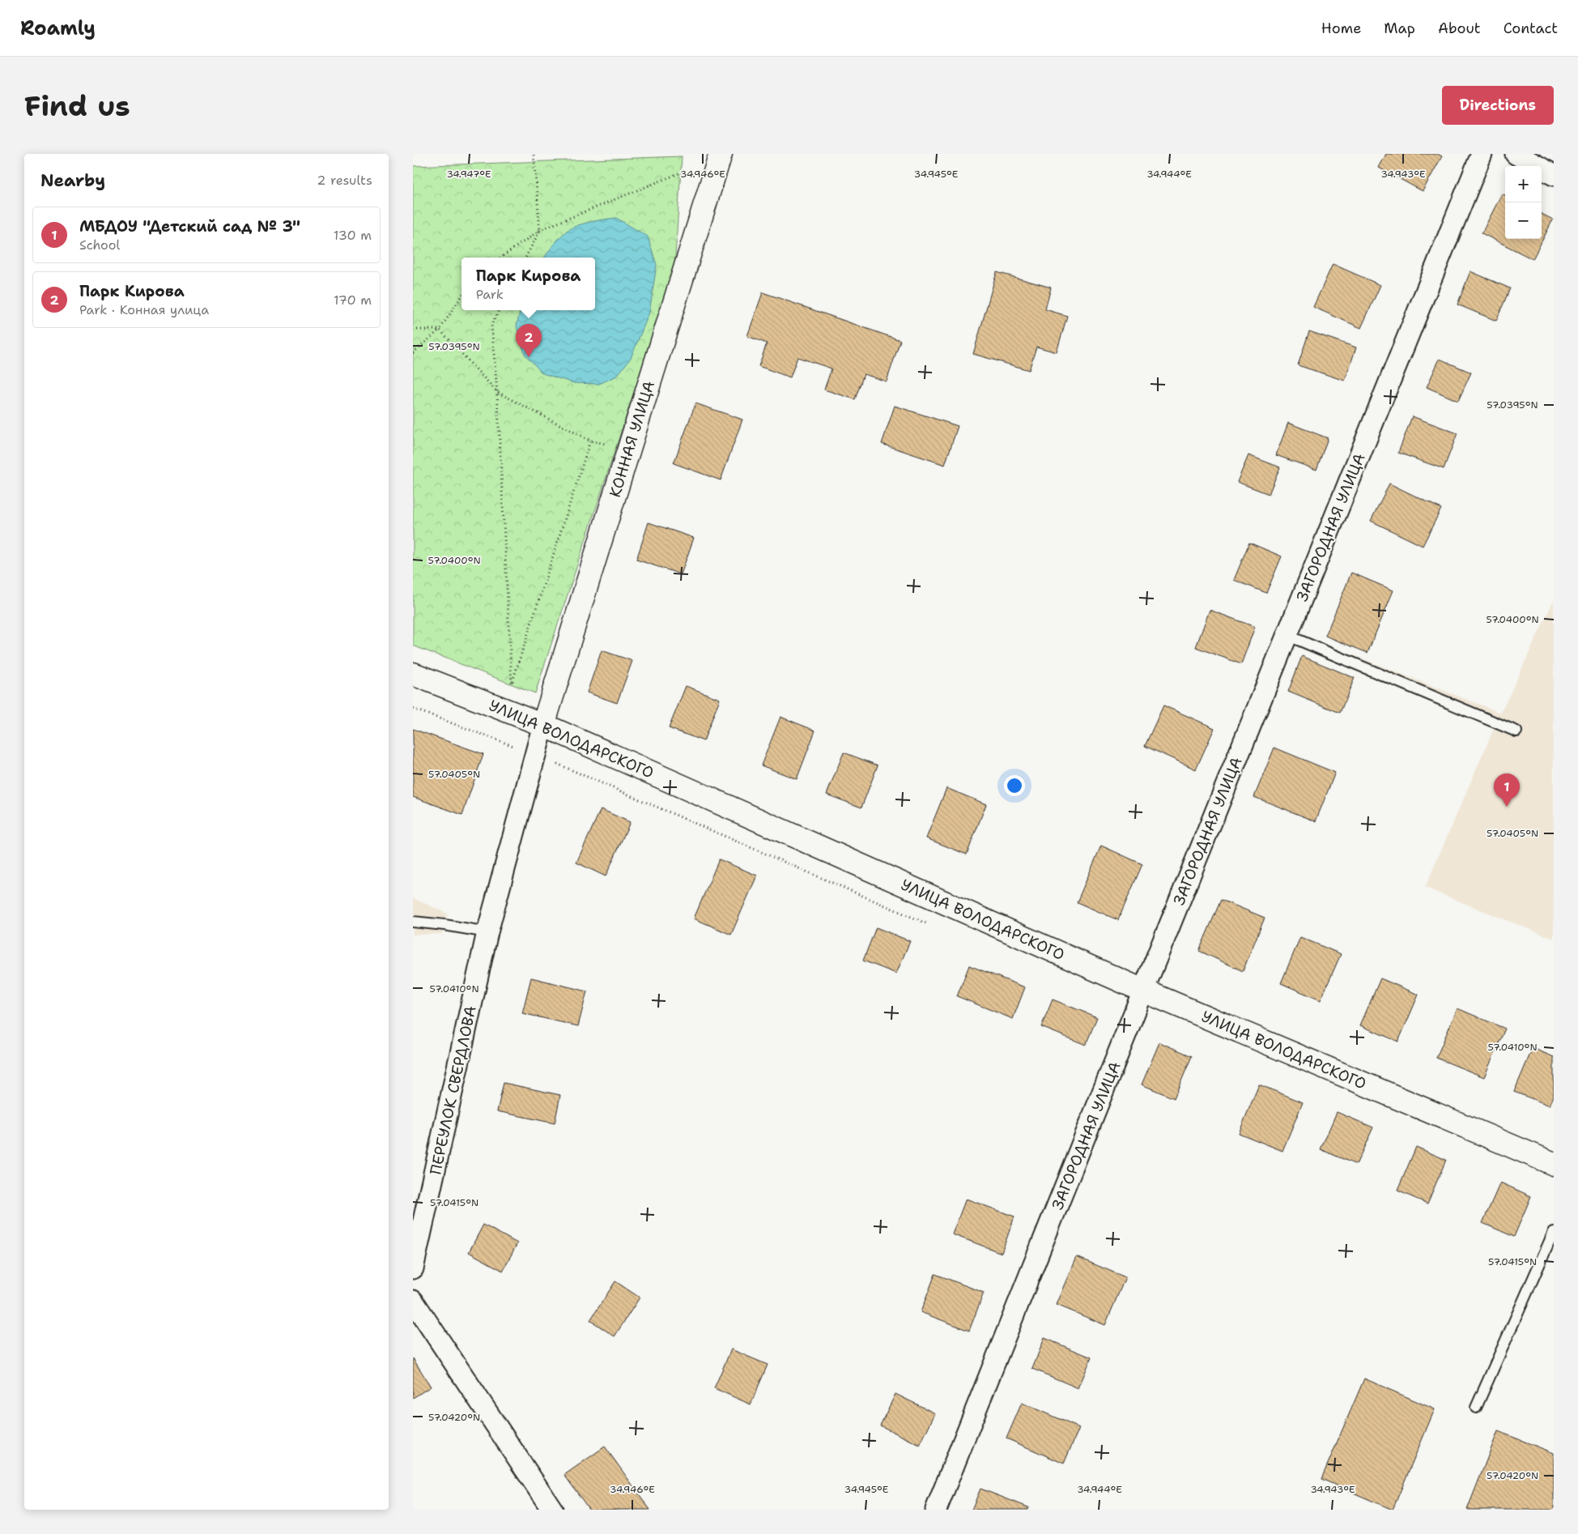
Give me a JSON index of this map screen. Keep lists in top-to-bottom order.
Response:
{
  "streets": {
    "street": [
      "КОННАЯ УЛИЦА",
      "ЗАГОРОДНАЯ УЛИЦА",
      "УЛИЦА ВОЛОДАРСКОГО",
      "ПЕРЕУЛОК СВЕРДЛОВА"
    ]
  },
  "crossings": [
    ["КОННАЯ УЛИЦА", "УЛИЦА ВОЛОДАРСКОГО"],
    ["КОННАЯ УЛИЦА", "ПЕРЕУЛОК СВЕРДЛОВА"],
    ["ЗАГОРОДНАЯ УЛИЦА", "УЛИЦА ВОЛОДАРСКОГО"],
    ["УЛИЦА ВОЛОДАРСКОГО", "ПЕРЕУЛОК СВЕРДЛОВА"]
  ],
  "page": {
    "header": "Roamly",
    "nav": [
      "Home",
      "Map",
      "About",
      "Contact"
    ],
    "buttons": "Directions",
    "title": "Find us",
    "heading": ["Nearby", "2 results"],
    "map_buttons": ["+", "−"],
    "list": [
      {
        "mark": "1",
        "name": "МБДОУ \"Детский сад № 3\"",
        "note": "School",
        "value": "130 m"
      },
      {
        "mark": "2",
        "name": "Парк Кирова",
        "note": "Park · Конная улица",
        "value": "170 m"
      }
    ],
    "popup": ["Парк Кирова", "Park"],
    "pins": ["2", "1"]
  },
  "coordinates": [
    "34.946°E",
    "34.945°E",
    "34.944°E",
    "34.943°E",
    "34.947°E",
    "57.0395°N",
    "57.0400°N",
    "57.0405°N",
    "57.0410°N",
    "57.0415°N",
    "57.0420°N"
  ]
}
